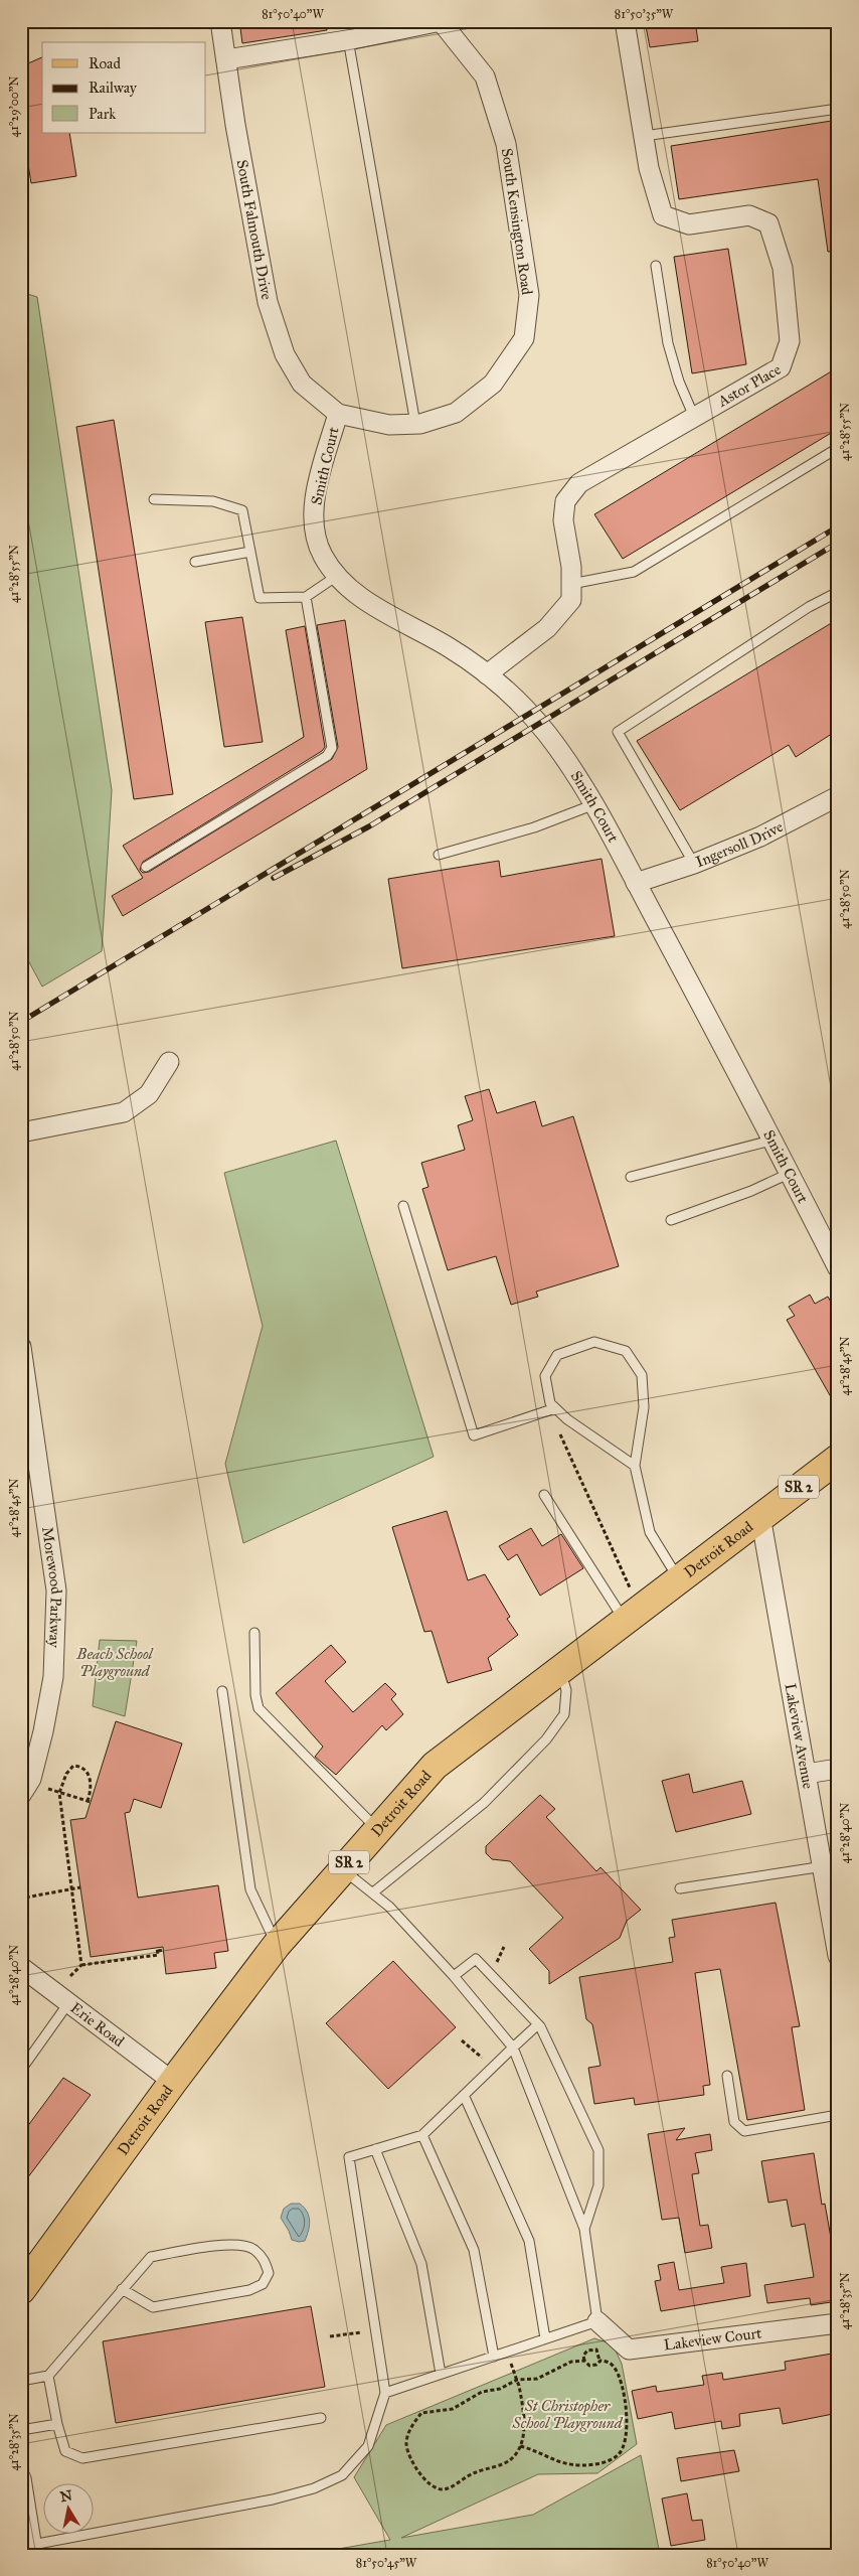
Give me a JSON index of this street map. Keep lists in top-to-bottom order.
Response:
{
  "streets": {
    "main road": ["SR 2", "Detroit Road"],
    "street": [
      "South Kensington Road",
      "South Falmouth Drive",
      "Astor Place",
      "Smith Court",
      "Ingersoll Drive",
      "Morewood Parkway",
      "Lakeview Avenue",
      "Erie Road",
      "Lakeview Court"
    ]
  },
  "crossings": [
    ["South Kensington Road", "South Falmouth Drive"],
    ["South Kensington Road", "Smith Court"],
    ["South Falmouth Drive", "Smith Court"],
    ["Astor Place", "Smith Court"],
    ["Smith Court", "Ingersoll Drive"],
    ["Detroit Road", "Lakeview Avenue"],
    ["Detroit Road", "Erie Road"]
  ],
  "parks": ["Beach School Playground", "St Christopher School Playground"],
  "legend": ["Road", "Railway", "Park"],
  "north": "top",
  "coordinates": [
    "81°50'40\"W",
    "81°50'35\"W",
    "41°29'00\"N",
    "41°28'55\"N",
    "41°28'50\"N",
    "41°28'45\"N",
    "41°28'40\"N",
    "41°28'35\"N",
    "81°50'45\"W"
  ]
}
